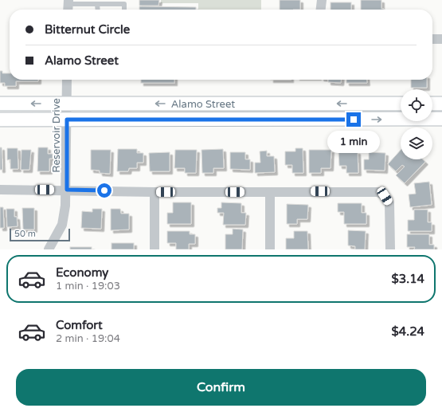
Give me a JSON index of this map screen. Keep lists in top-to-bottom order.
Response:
{
  "streets": {
    "main road": ["Alamo Street"],
    "street": ["Reservoir Drive"]
  },
  "crossings": [
    ["Alamo Street", "Reservoir Drive"]
  ],
  "scale_bar": "50 m",
  "page": {
    "banner": ["Bitternut Circle", "Alamo Street"],
    "bubble": "1 min",
    "scale": "50 m",
    "list": [
      {
        "name": "Economy",
        "note": "1 min · 19:03",
        "value": "$3.14"
      },
      {
        "name": "Comfort",
        "note": "2 min · 19:04",
        "value": "$4.24"
      }
    ],
    "buttons": "Confirm"
  }
}
